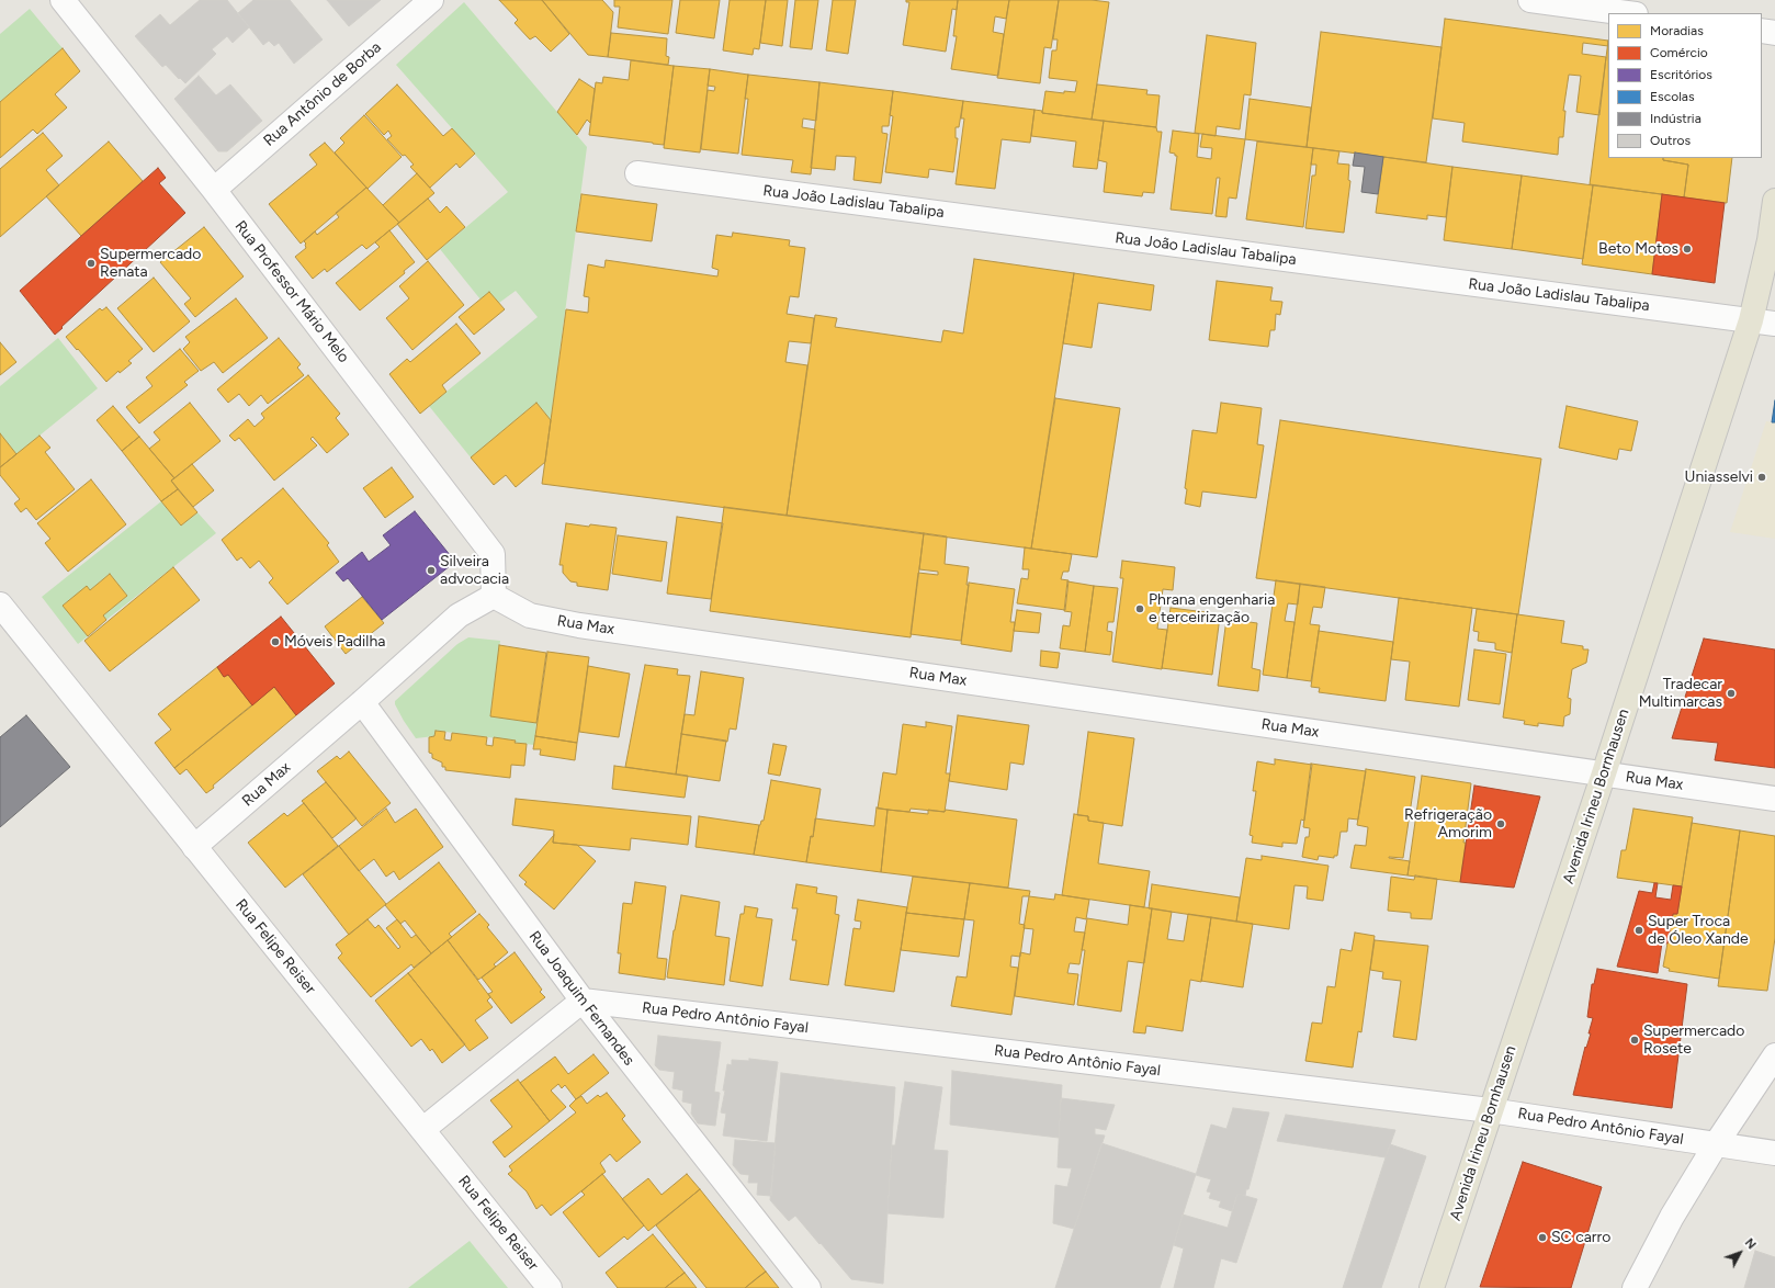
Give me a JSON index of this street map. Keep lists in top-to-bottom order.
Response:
{
  "streets": {
    "main road": ["Avenida Irineu Bornhausen"],
    "street": [
      "Rua Antônio de Borba",
      "Rua João Ladislau Tabalipa",
      "Rua Professor Mário Melo",
      "Rua Max",
      "Rua Felipe Reiser",
      "Rua Joaquim Fernandes",
      "Rua Pedro Antônio Fayal"
    ]
  },
  "crossings": [
    ["Rua Antônio de Borba", "Rua Professor Mário Melo"],
    ["Rua João Ladislau Tabalipa", "Avenida Irineu Bornhausen"],
    ["Rua Professor Mário Melo", "Rua Max"],
    ["Rua Max", "Avenida Irineu Bornhausen"],
    ["Rua Max", "Rua Felipe Reiser"],
    ["Rua Max", "Rua Joaquim Fernandes"],
    ["Avenida Irineu Bornhausen", "Rua Pedro Antônio Fayal"],
    ["Rua Joaquim Fernandes", "Rua Pedro Antônio Fayal"]
  ],
  "places": [
    "Beto Motos",
    "Supermercado Renata",
    "Uniasselvi",
    "Silveira advocacia",
    "Phrana engenharia e terceirização",
    "Móveis Padilha",
    "Tradecar Multimarcas",
    "Refrigeração Amorim",
    "Super Troca de Óleo Xande",
    "Supermercado Rosete",
    "SC carro"
  ],
  "legend": [
    "Moradias",
    "Comércio",
    "Escritórios",
    "Escolas",
    "Indústria",
    "Outros"
  ],
  "north": "top right"
}
